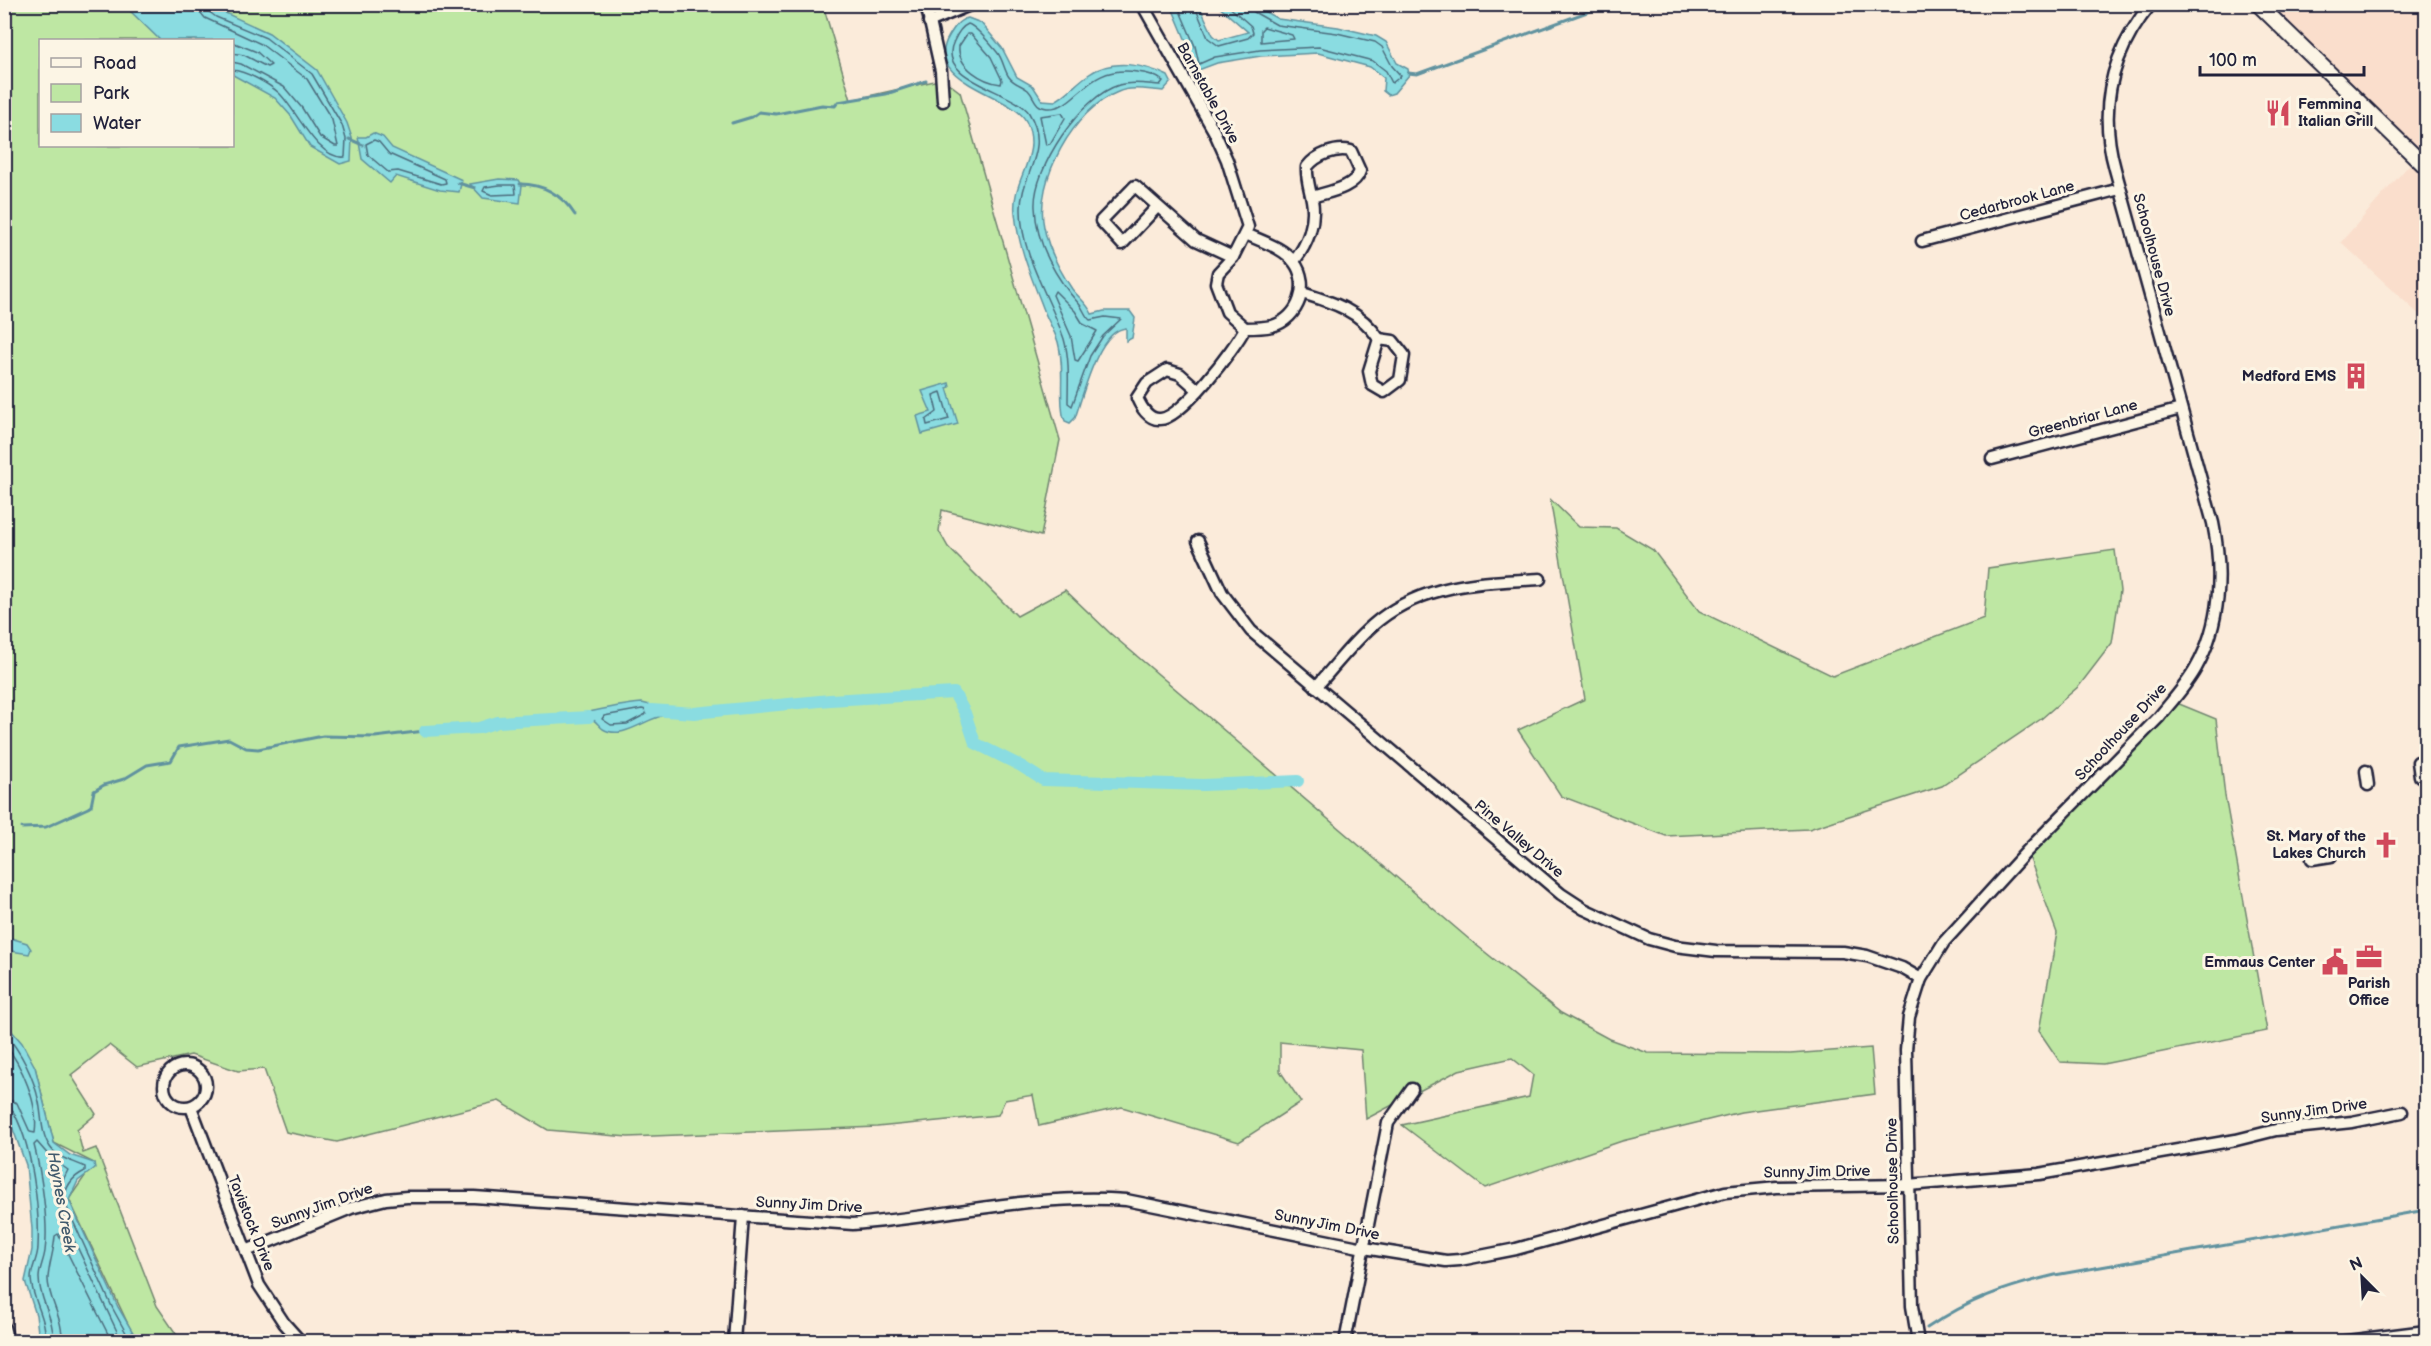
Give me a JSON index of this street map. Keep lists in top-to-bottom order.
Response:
{
  "streets": {
    "street": [
      "Barnstable Drive",
      "Cedarbrook Lane",
      "Schoolhouse Drive",
      "Greenbriar Lane",
      "Pine Valley Drive",
      "Sunny Jim Drive",
      "Tavistock Drive"
    ]
  },
  "crossings": [
    ["Cedarbrook Lane", "Schoolhouse Drive"],
    ["Schoolhouse Drive", "Greenbriar Lane"],
    ["Schoolhouse Drive", "Pine Valley Drive"],
    ["Schoolhouse Drive", "Sunny Jim Drive"],
    ["Sunny Jim Drive", "Tavistock Drive"]
  ],
  "water": ["Haynes Creek"],
  "places": {
    "restaurant": ["Femmina Italian Grill"],
    "building": ["Medford EMS"],
    "church": ["St. Mary of the Lakes Church"],
    "office": ["Parish Office"],
    "public building": ["Emmaus Center"]
  },
  "legend": ["Road", "Park", "Water"],
  "scale_bar": "100 m",
  "north": "top left"
}
